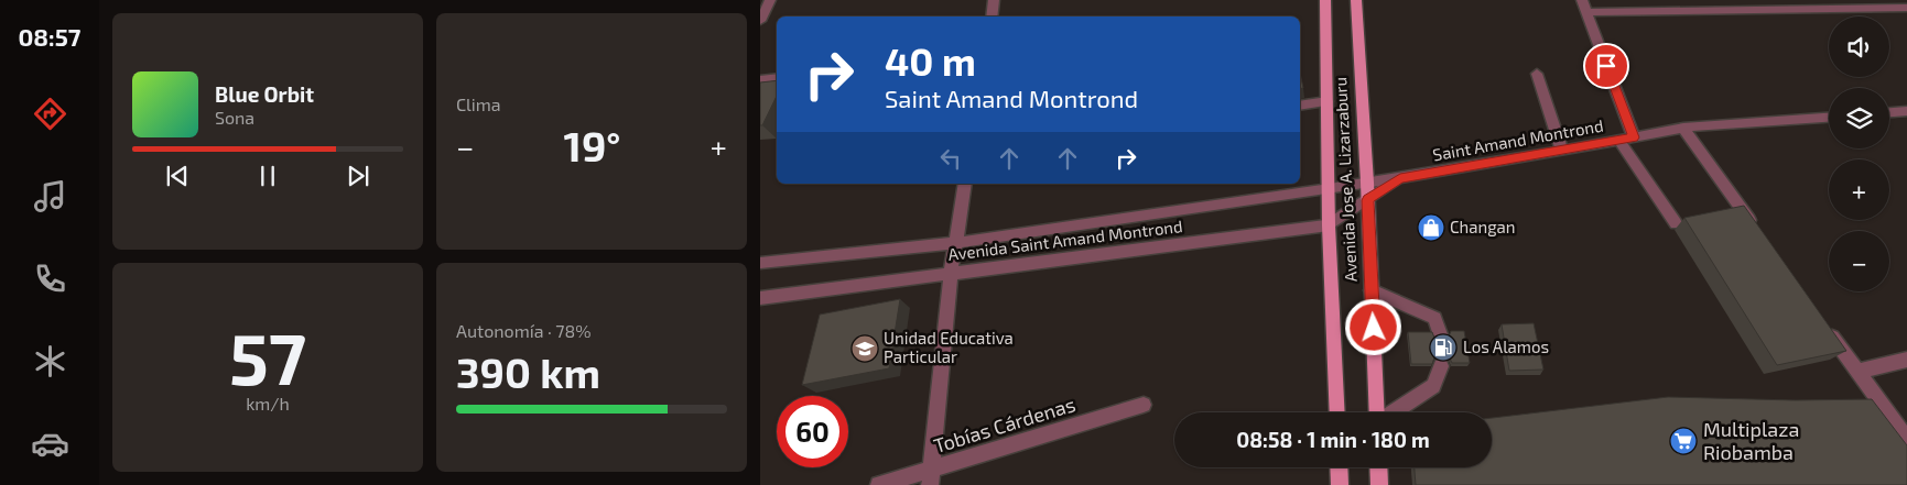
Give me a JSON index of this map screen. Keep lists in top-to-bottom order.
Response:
{
  "streets": {
    "main road": ["Avenida Jose A. Lizarzaburu"],
    "street": ["Saint Amand Montrond", "Avenida Saint Amand Montrond", "Tobías Cárdenas"]
  },
  "crossings": [
    ["Saint Amand Montrond", "Avenida Jose A. Lizarzaburu"],
    ["Saint Amand Montrond", "Avenida Saint Amand Montrond"],
    ["Avenida Jose A. Lizarzaburu", "Avenida Saint Amand Montrond"]
  ],
  "places": {
    "shop": ["Changan"],
    "fuel station": ["Los Alamos"],
    "school or university": ["Unidad Educativa Particular"],
    "supermarket": ["Multiplaza Riobamba"]
  },
  "page": {
    "tabs": "08:57",
    "tile": [
      "Clima",
      ["57", "km/h"],
      ["Autonomía · 78%", "390 km"]
    ],
    "map_buttons": ["+", "−"],
    "turn": ["40 m", "Saint Amand Montrond"],
    "song": ["Blue Orbit", "Sona"],
    "heat": ["−", "19°", "+"],
    "limit": "60",
    "trip": "08:58 · 1 min · 180 m"
  }
}
